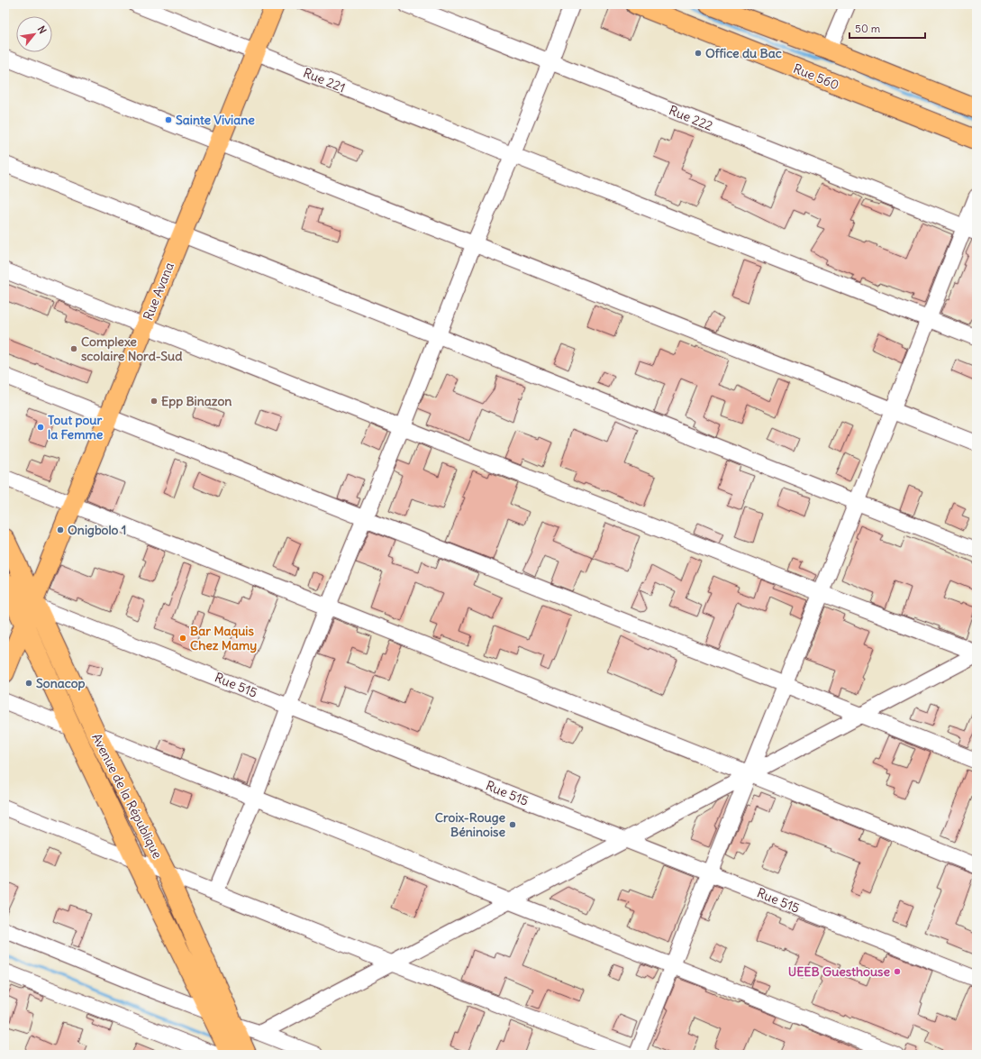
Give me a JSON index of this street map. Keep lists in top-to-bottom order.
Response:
{
  "streets": {
    "main road": ["Rue 560", "Rue Avana", "Avenue de la République"],
    "street": ["Rue 221", "Rue 222", "Rue 515"]
  },
  "crossings": [
    ["Rue 221", "Rue Avana"],
    ["Rue Avana", "Rue 515"],
    ["Rue Avana", "Avenue de la République"],
    ["Rue 515", "Avenue de la République"]
  ],
  "places": [
    "Office du Bac",
    "Sainte Viviane",
    "Complexe scolaire Nord-Sud",
    "Epp Binazon",
    "Tout pour la Femme",
    "Onigbolo 1",
    "Bar Maquis Chez Mamy",
    "Sonacop",
    "Croix-Rouge Béninoise",
    "UEEB Guesthouse"
  ],
  "scale_bar": "50 m",
  "north": "top right"
}
